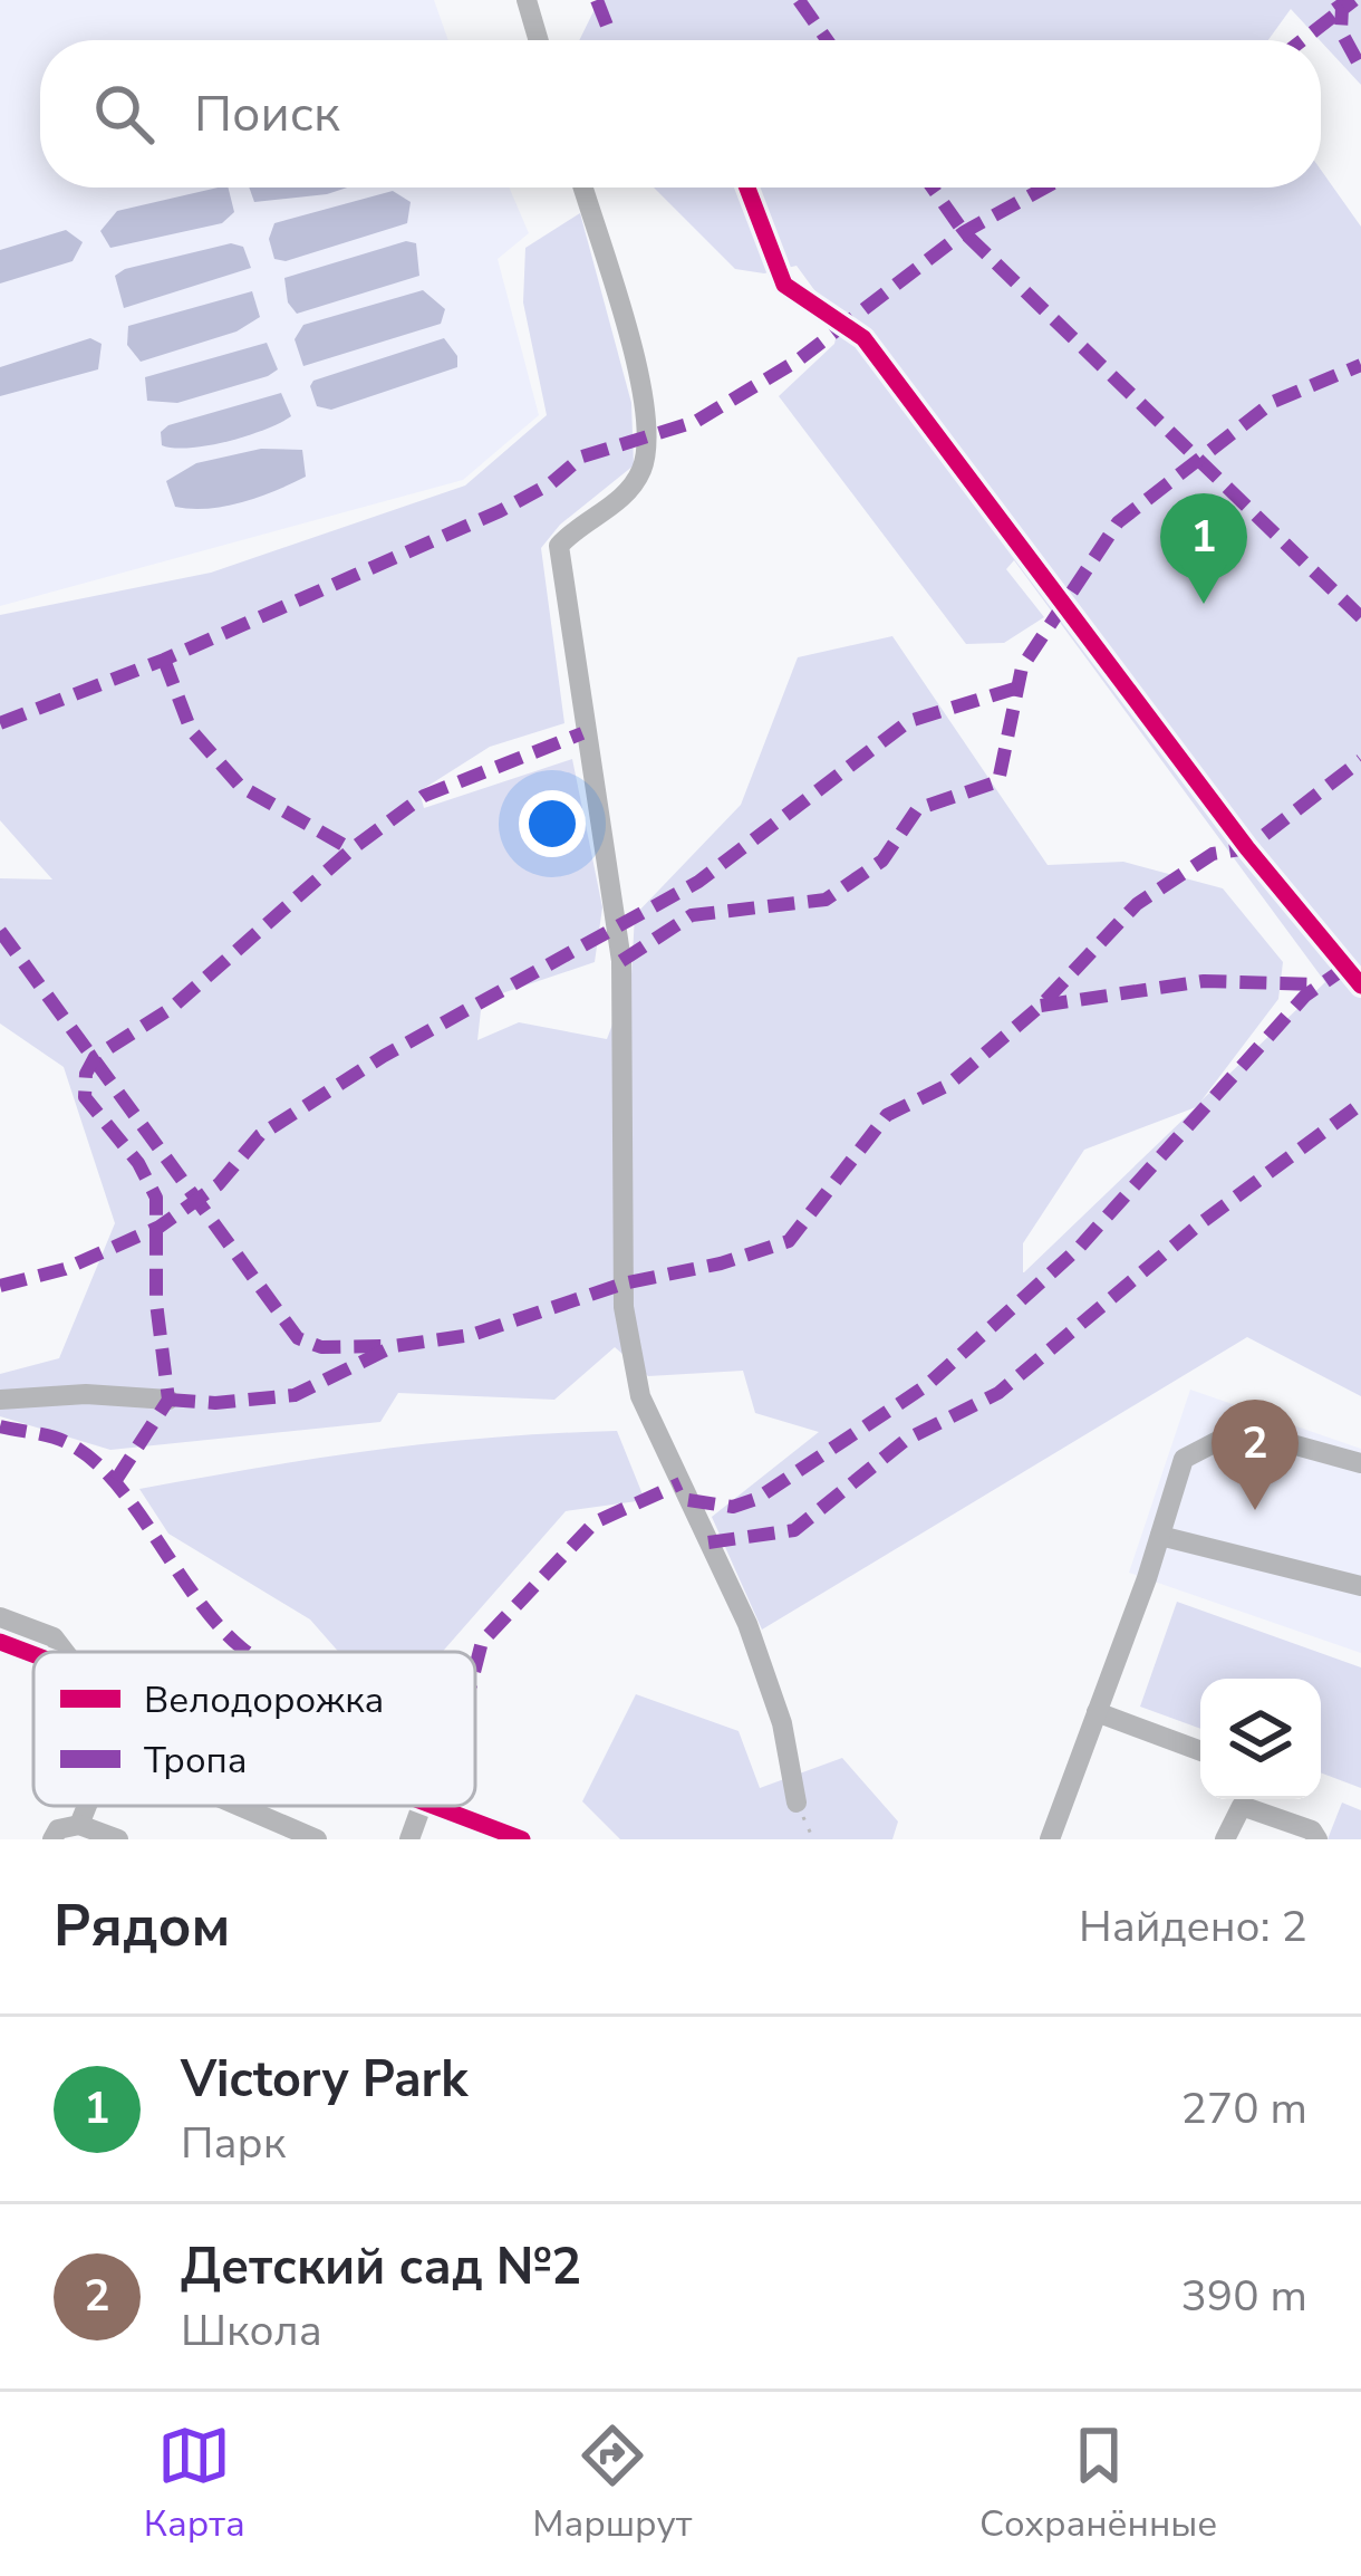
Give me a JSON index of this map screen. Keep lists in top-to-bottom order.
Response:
{
  "legend": ["Велодорожка", "Тропа"],
  "page": {
    "search": "Поиск",
    "pins": ["1", "2"],
    "heading": ["Рядом", "Найдено: 2"],
    "list": [
      {
        "mark": "1",
        "name": "Victory Park",
        "note": "Парк",
        "value": "270 m"
      },
      {
        "mark": "2",
        "name": "Детский сад №2",
        "note": "Школа",
        "value": "390 m"
      }
    ],
    "nav": ["Карта", "Маршрут", "Сохранённые"]
  }
}
